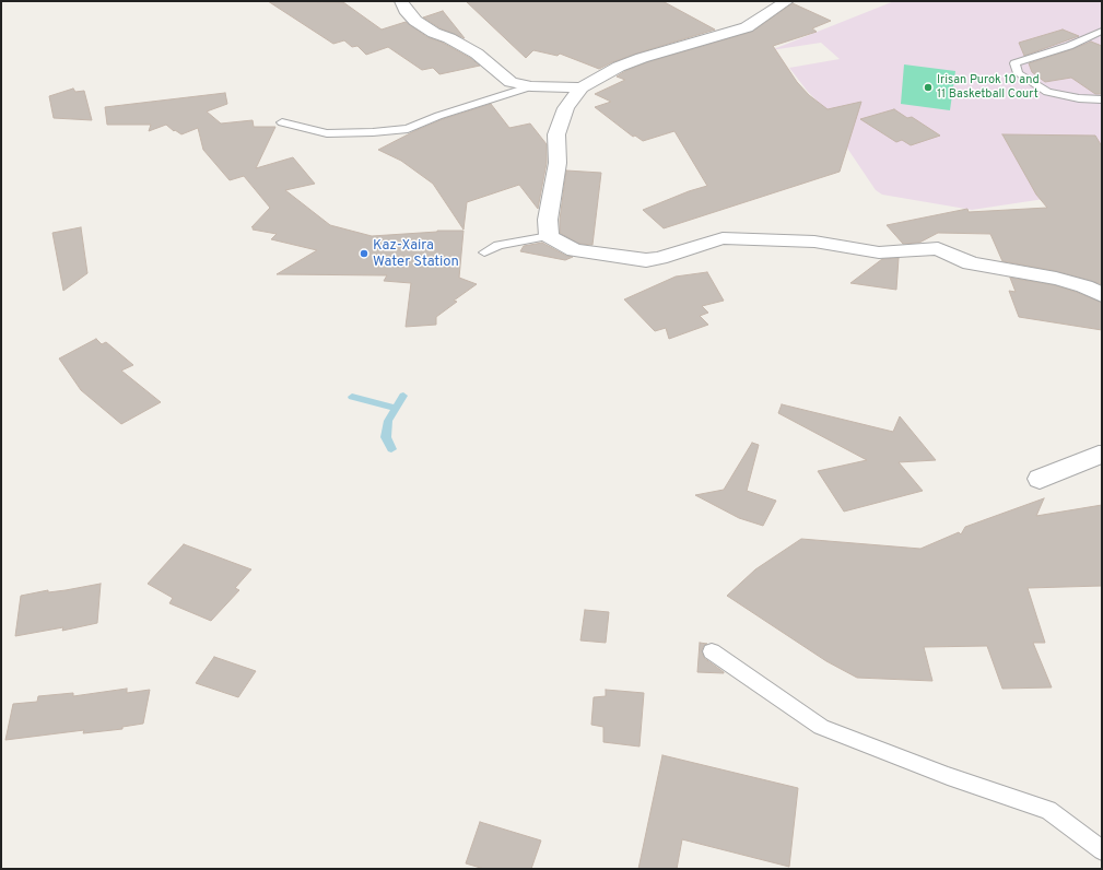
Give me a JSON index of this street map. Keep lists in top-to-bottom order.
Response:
{
  "places": ["Irisan Purok 10 and 11 Basketball Court", "Kaz-Xaira Water Station"]
}
